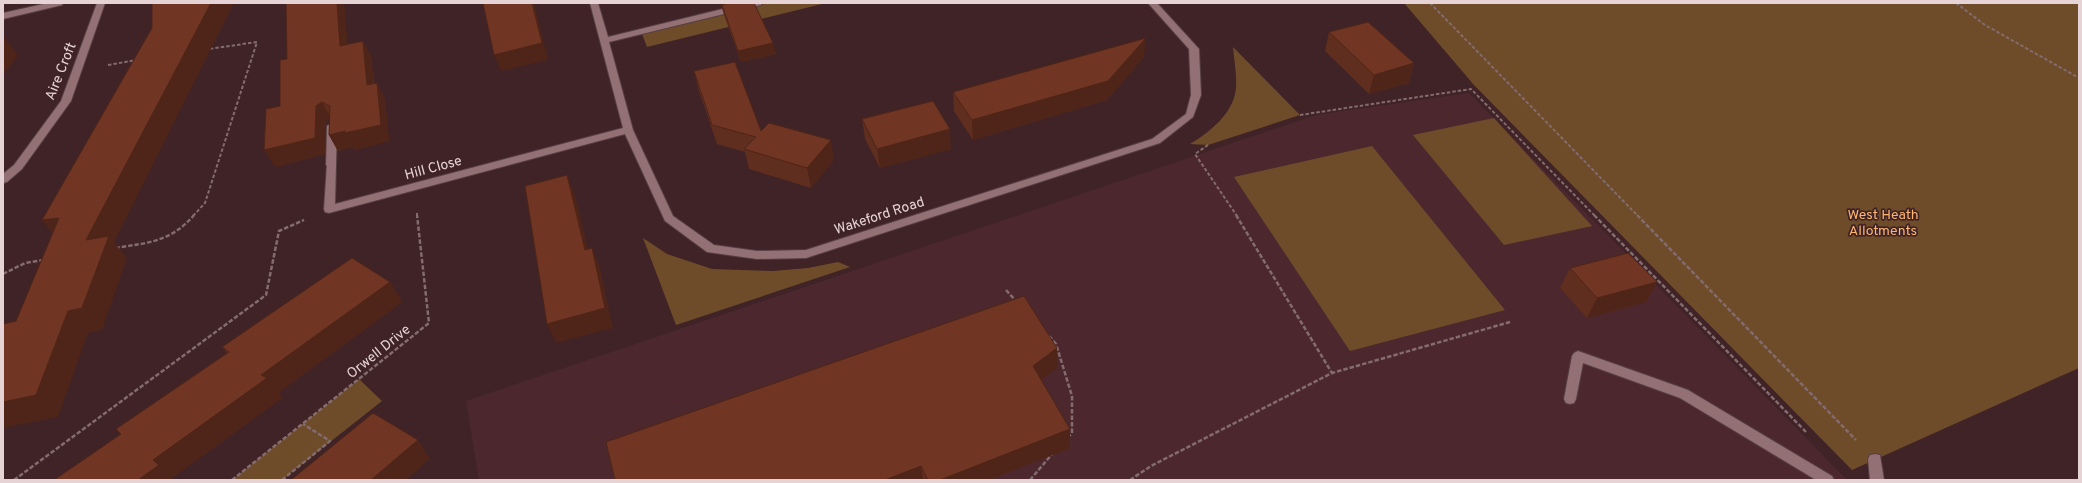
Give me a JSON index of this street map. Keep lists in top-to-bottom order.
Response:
{
  "streets": {
    "street": ["Aire Croft", "Hill Close", "Wakeford Road"],
    "path": ["Orwell Drive"]
  },
  "crossings": [
    ["Hill Close", "Wakeford Road"],
    ["Hill Close", "Orwell Drive"]
  ],
  "parks": ["West Heath Allotments"]
}
